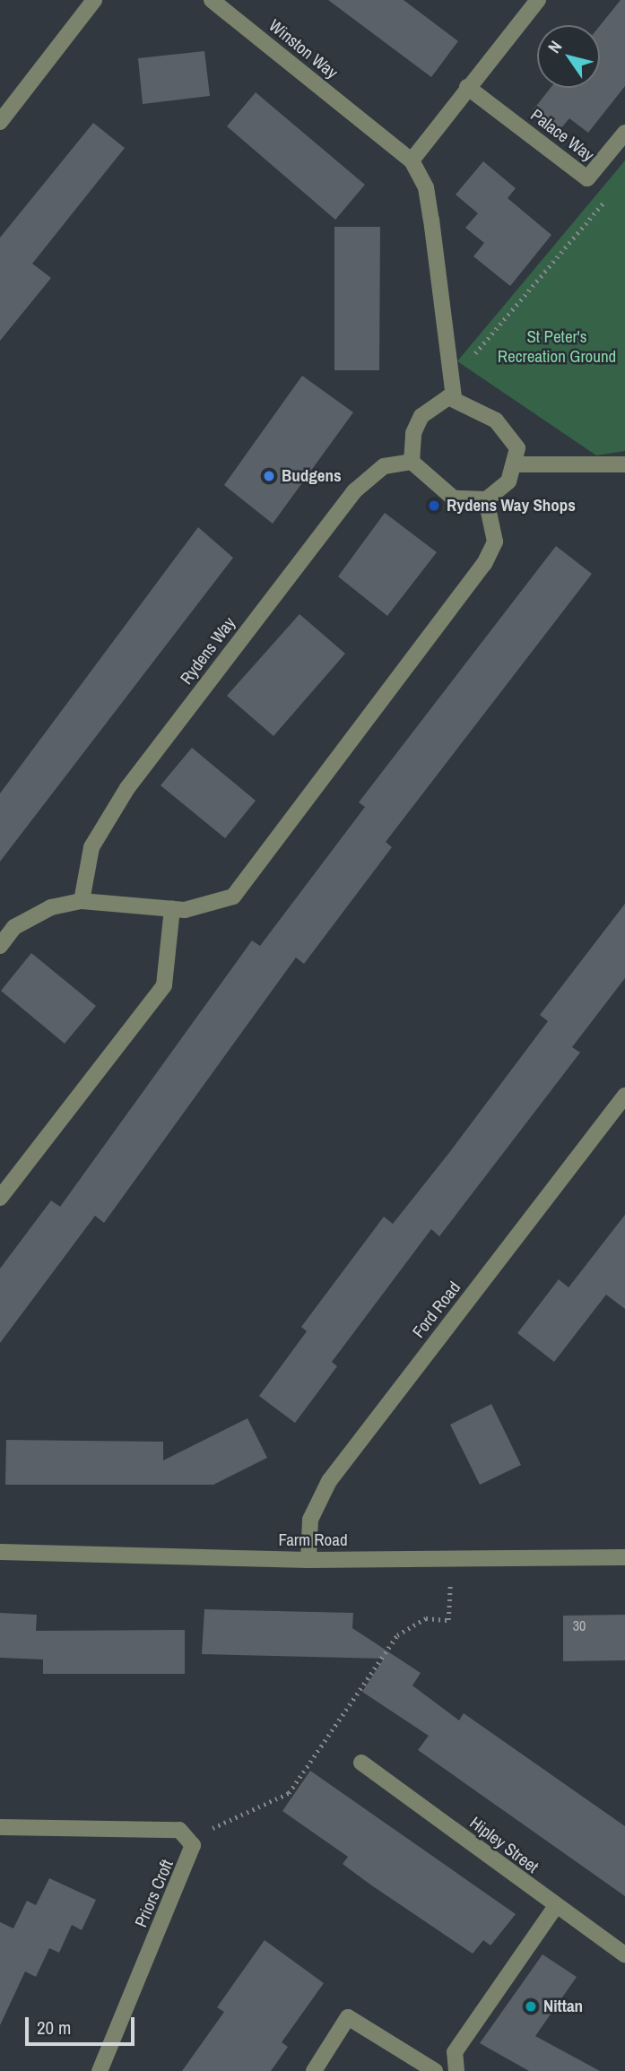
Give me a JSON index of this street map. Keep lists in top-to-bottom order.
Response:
{
  "streets": {
    "street": [
      "Winston Way",
      "Palace Way",
      "Rydens Way",
      "Ford Road",
      "Farm Road",
      "Hipley Street",
      "Priors Croft"
    ]
  },
  "crossings": [
    ["Ford Road", "Farm Road"]
  ],
  "parks": ["St Peter's Recreation Ground"],
  "places": ["Budgens", "Rydens Way Shops", "Nittan"],
  "house_numbers": ["30"],
  "scale_bar": "20 m",
  "north": "top left"
}
